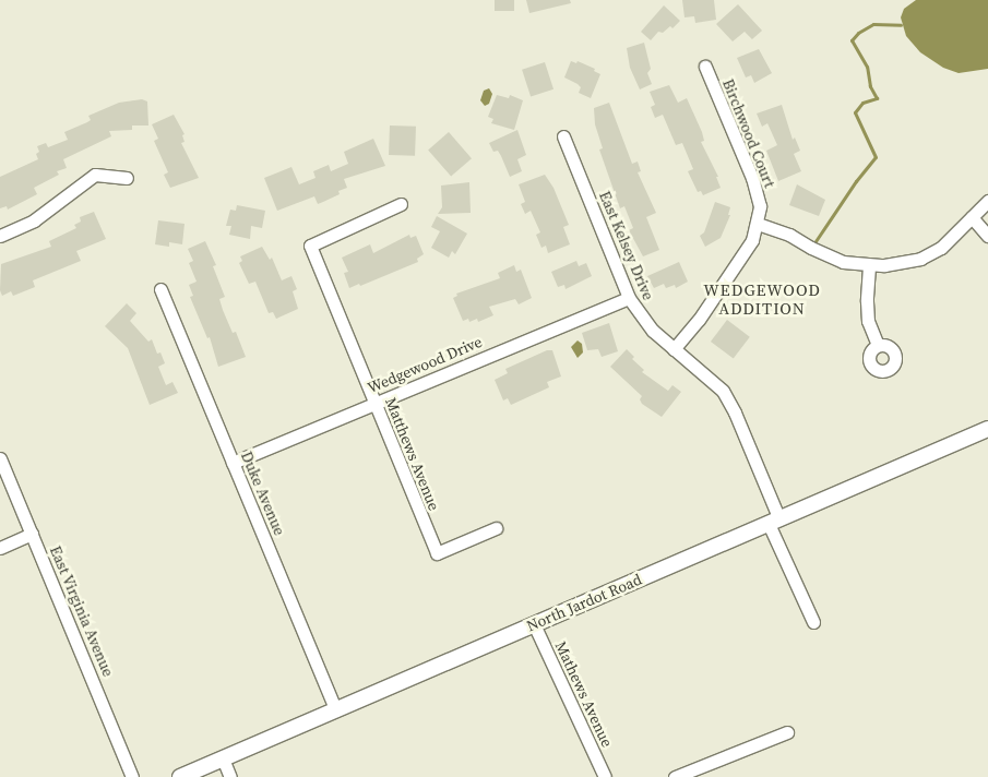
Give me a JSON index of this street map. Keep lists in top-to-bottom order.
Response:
{
  "streets": {
    "main road": ["North Jardot Road"],
    "street": [
      "Birchwood Court",
      "East Kelsey Drive",
      "Wedgewood Drive",
      "Matthews Avenue",
      "Duke Avenue",
      "East Virginia Avenue",
      "Mathews Avenue"
    ]
  },
  "crossings": [
    ["Birchwood Court", "East Kelsey Drive"],
    ["East Kelsey Drive", "Wedgewood Drive"],
    ["East Kelsey Drive", "North Jardot Road"],
    ["Wedgewood Drive", "Matthews Avenue"],
    ["Wedgewood Drive", "Duke Avenue"],
    ["Duke Avenue", "North Jardot Road"],
    ["North Jardot Road", "Mathews Avenue"]
  ],
  "districts": ["WEDGEWOOD ADDITION"]
}
